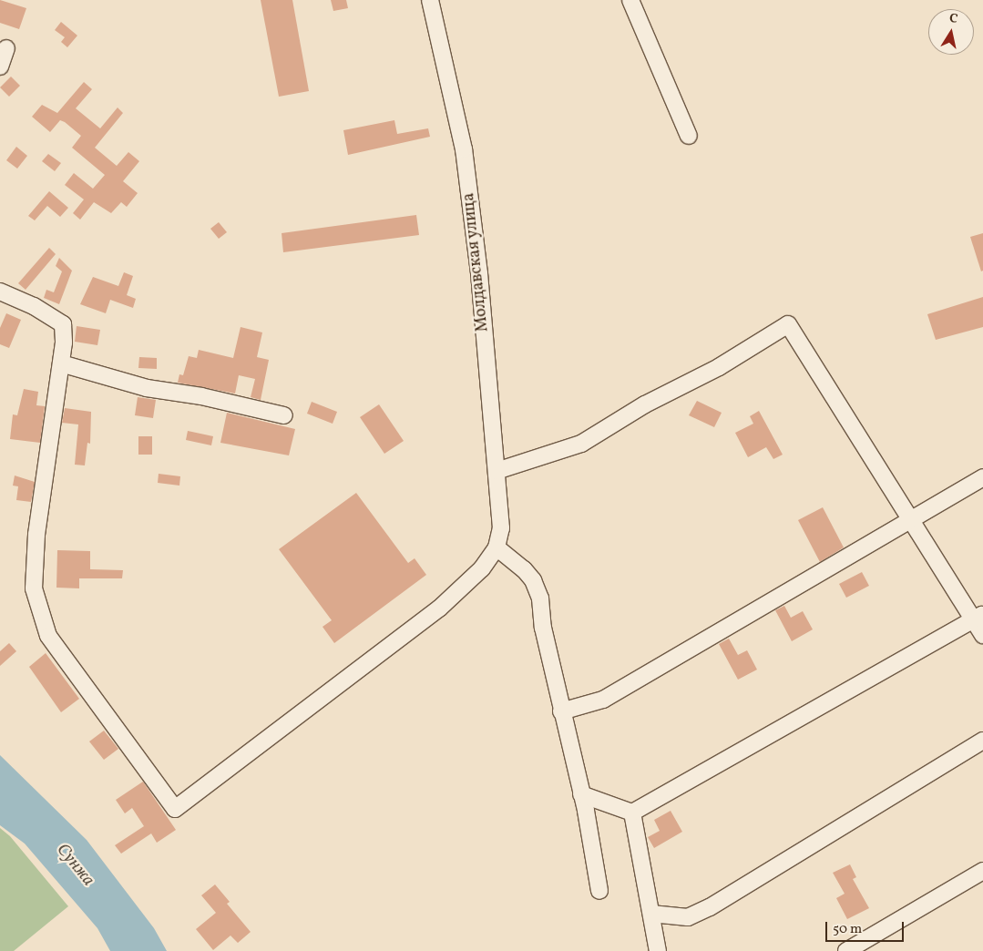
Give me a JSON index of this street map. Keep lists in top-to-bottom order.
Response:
{
  "streets": {
    "street": ["Молдавская улица"]
  },
  "water": ["Сунжа"],
  "scale_bar": "50 m",
  "north": "top"
}
